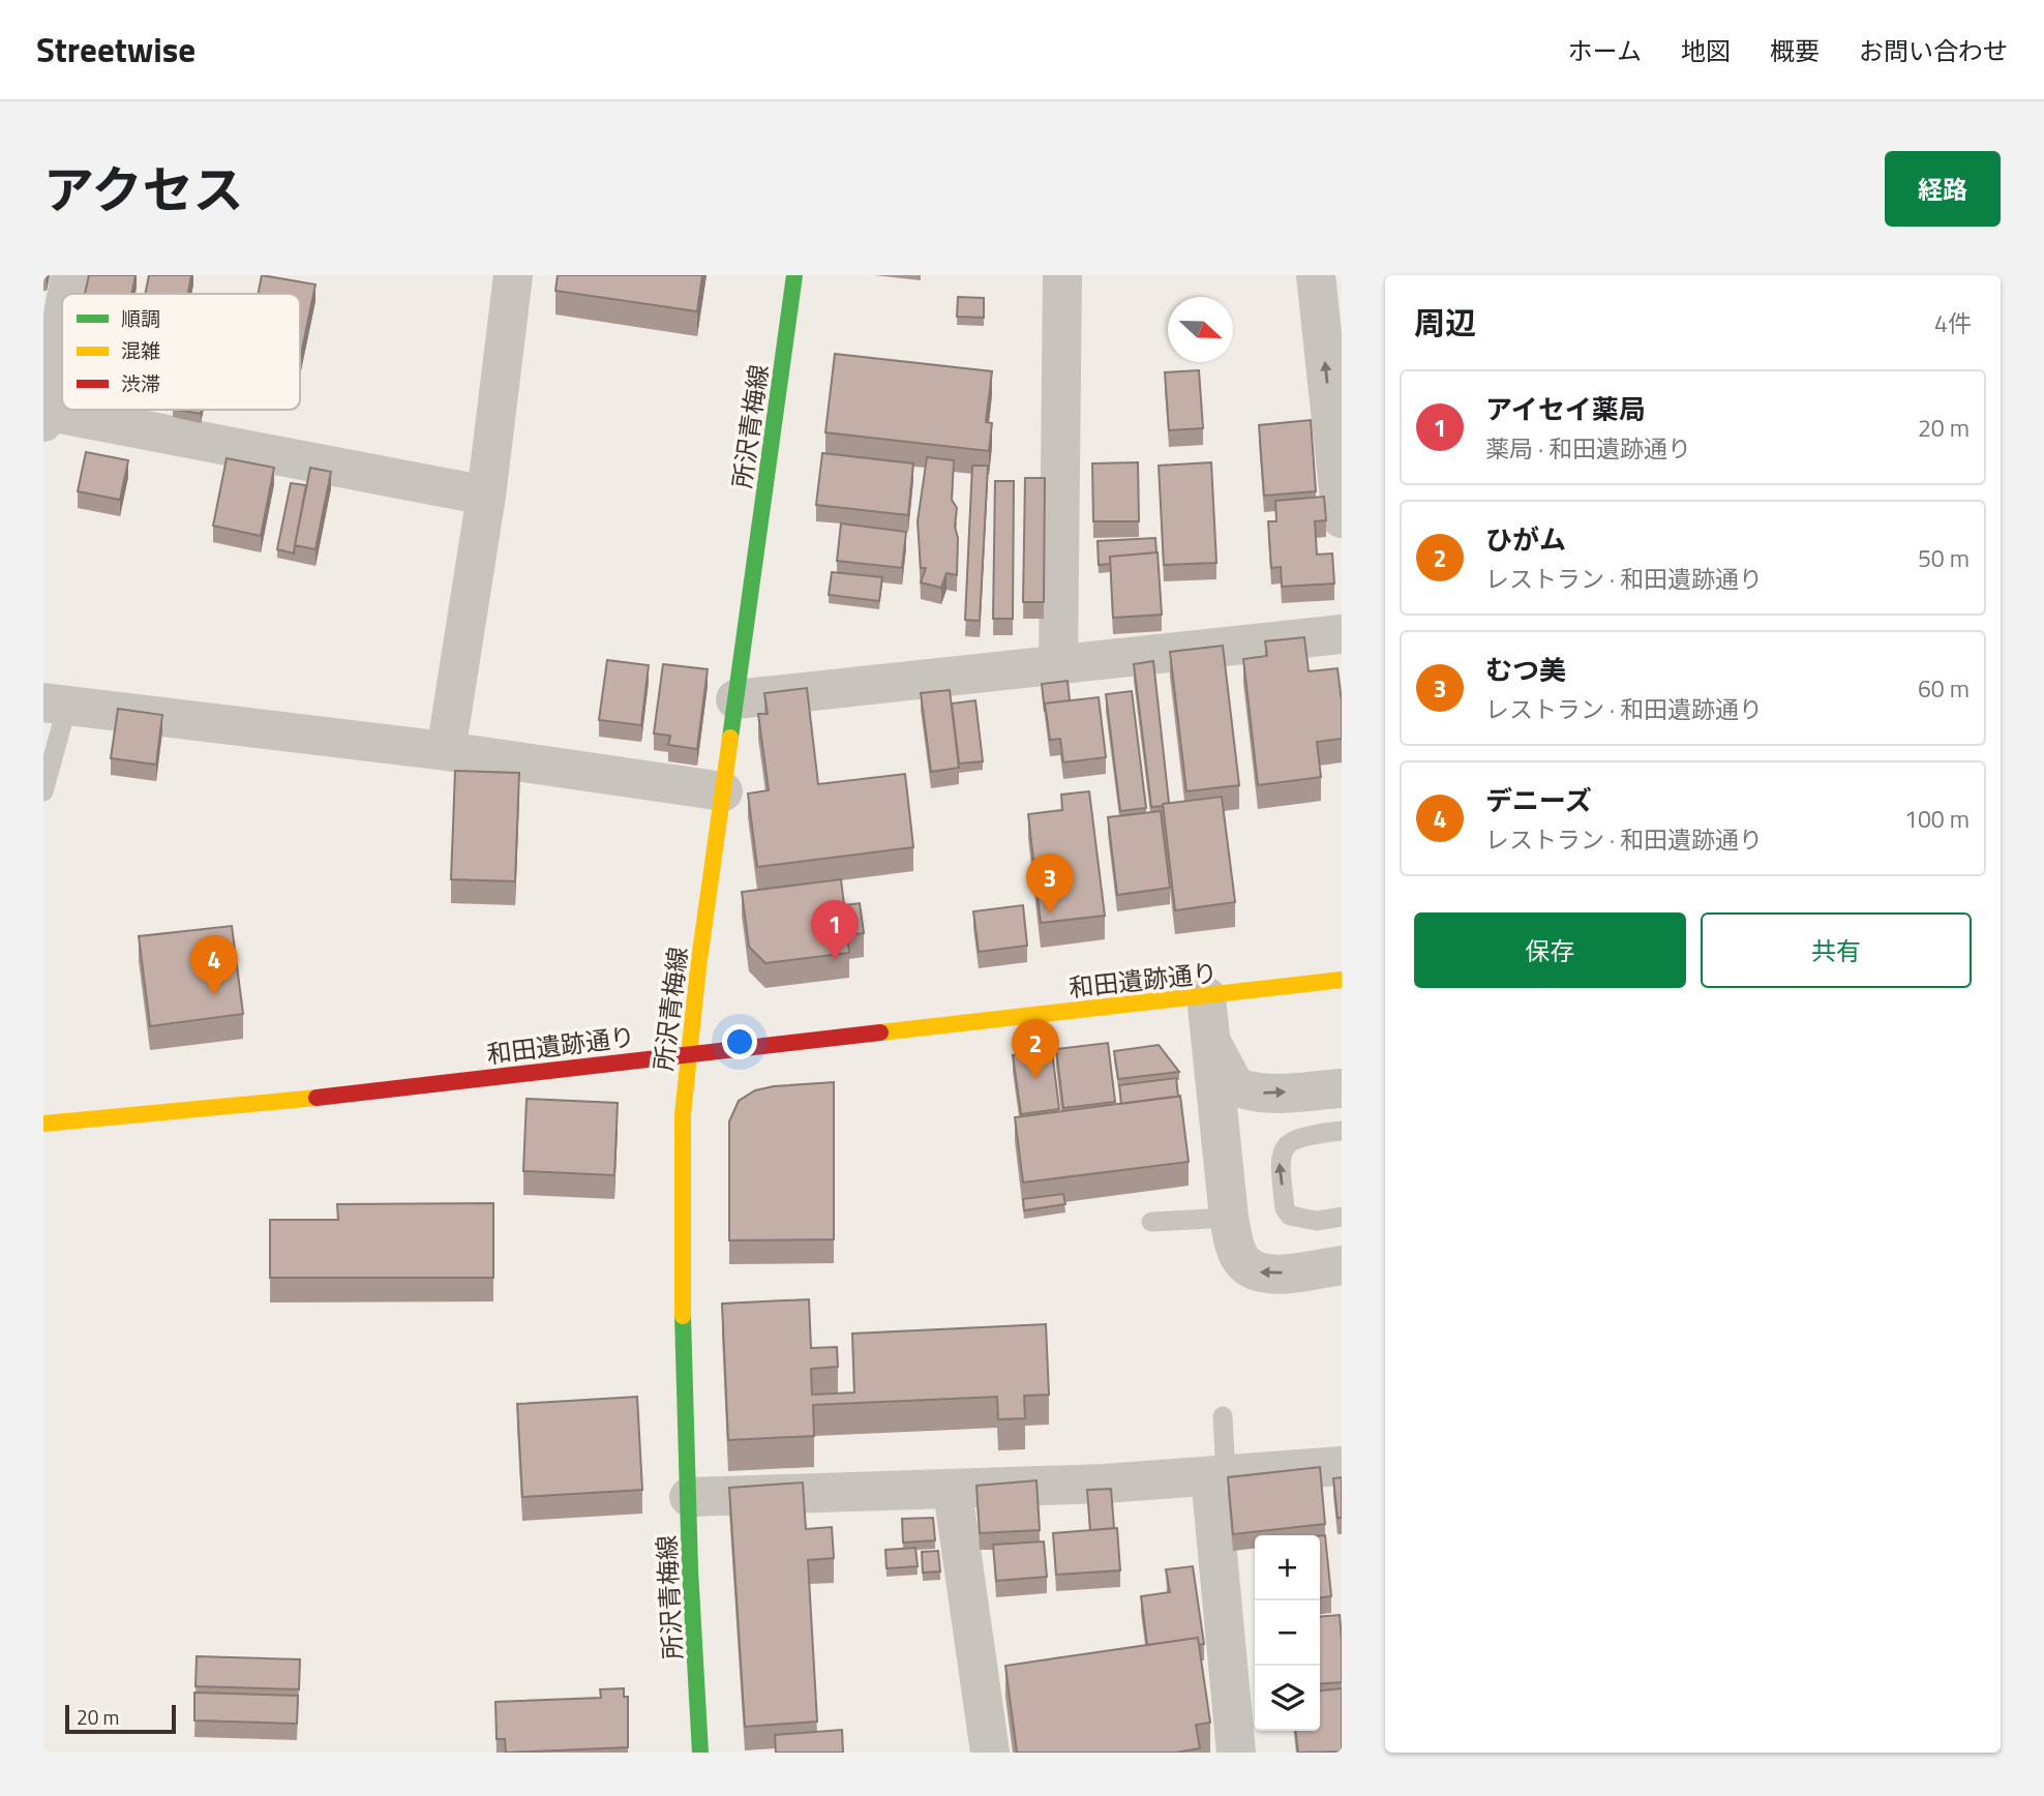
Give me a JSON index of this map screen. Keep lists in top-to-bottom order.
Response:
{
  "streets": {
    "main road": ["所沢青梅線", "和田遺跡通り"]
  },
  "crossings": [
    ["所沢青梅線", "和田遺跡通り"]
  ],
  "legend": ["順調", "混雑", "渋滞"],
  "scale_bar": "20 m",
  "north": "right",
  "page": {
    "header": "Streetwise",
    "nav": [
      "ホーム",
      "地図",
      "概要",
      "お問い合わせ"
    ],
    "title": "アクセス",
    "buttons": [
      "経路",
      ["保存", "共有"]
    ],
    "heading": ["周辺", "4件"],
    "list": [
      {
        "mark": "1",
        "name": "アイセイ薬局",
        "note": "薬局 · 和田遺跡通り",
        "value": "20 m"
      },
      {
        "mark": "2",
        "name": "ひがム",
        "note": "レストラン · 和田遺跡通り",
        "value": "50 m"
      },
      {
        "mark": "3",
        "name": "むつ美",
        "note": "レストラン · 和田遺跡通り",
        "value": "60 m"
      },
      {
        "mark": "4",
        "name": "デニーズ",
        "note": "レストラン · 和田遺跡通り",
        "value": "100 m"
      }
    ],
    "pins": [
      "3",
      "1",
      "4",
      "2"
    ],
    "map_buttons": ["+", "−"],
    "scale": "20 m"
  }
}
